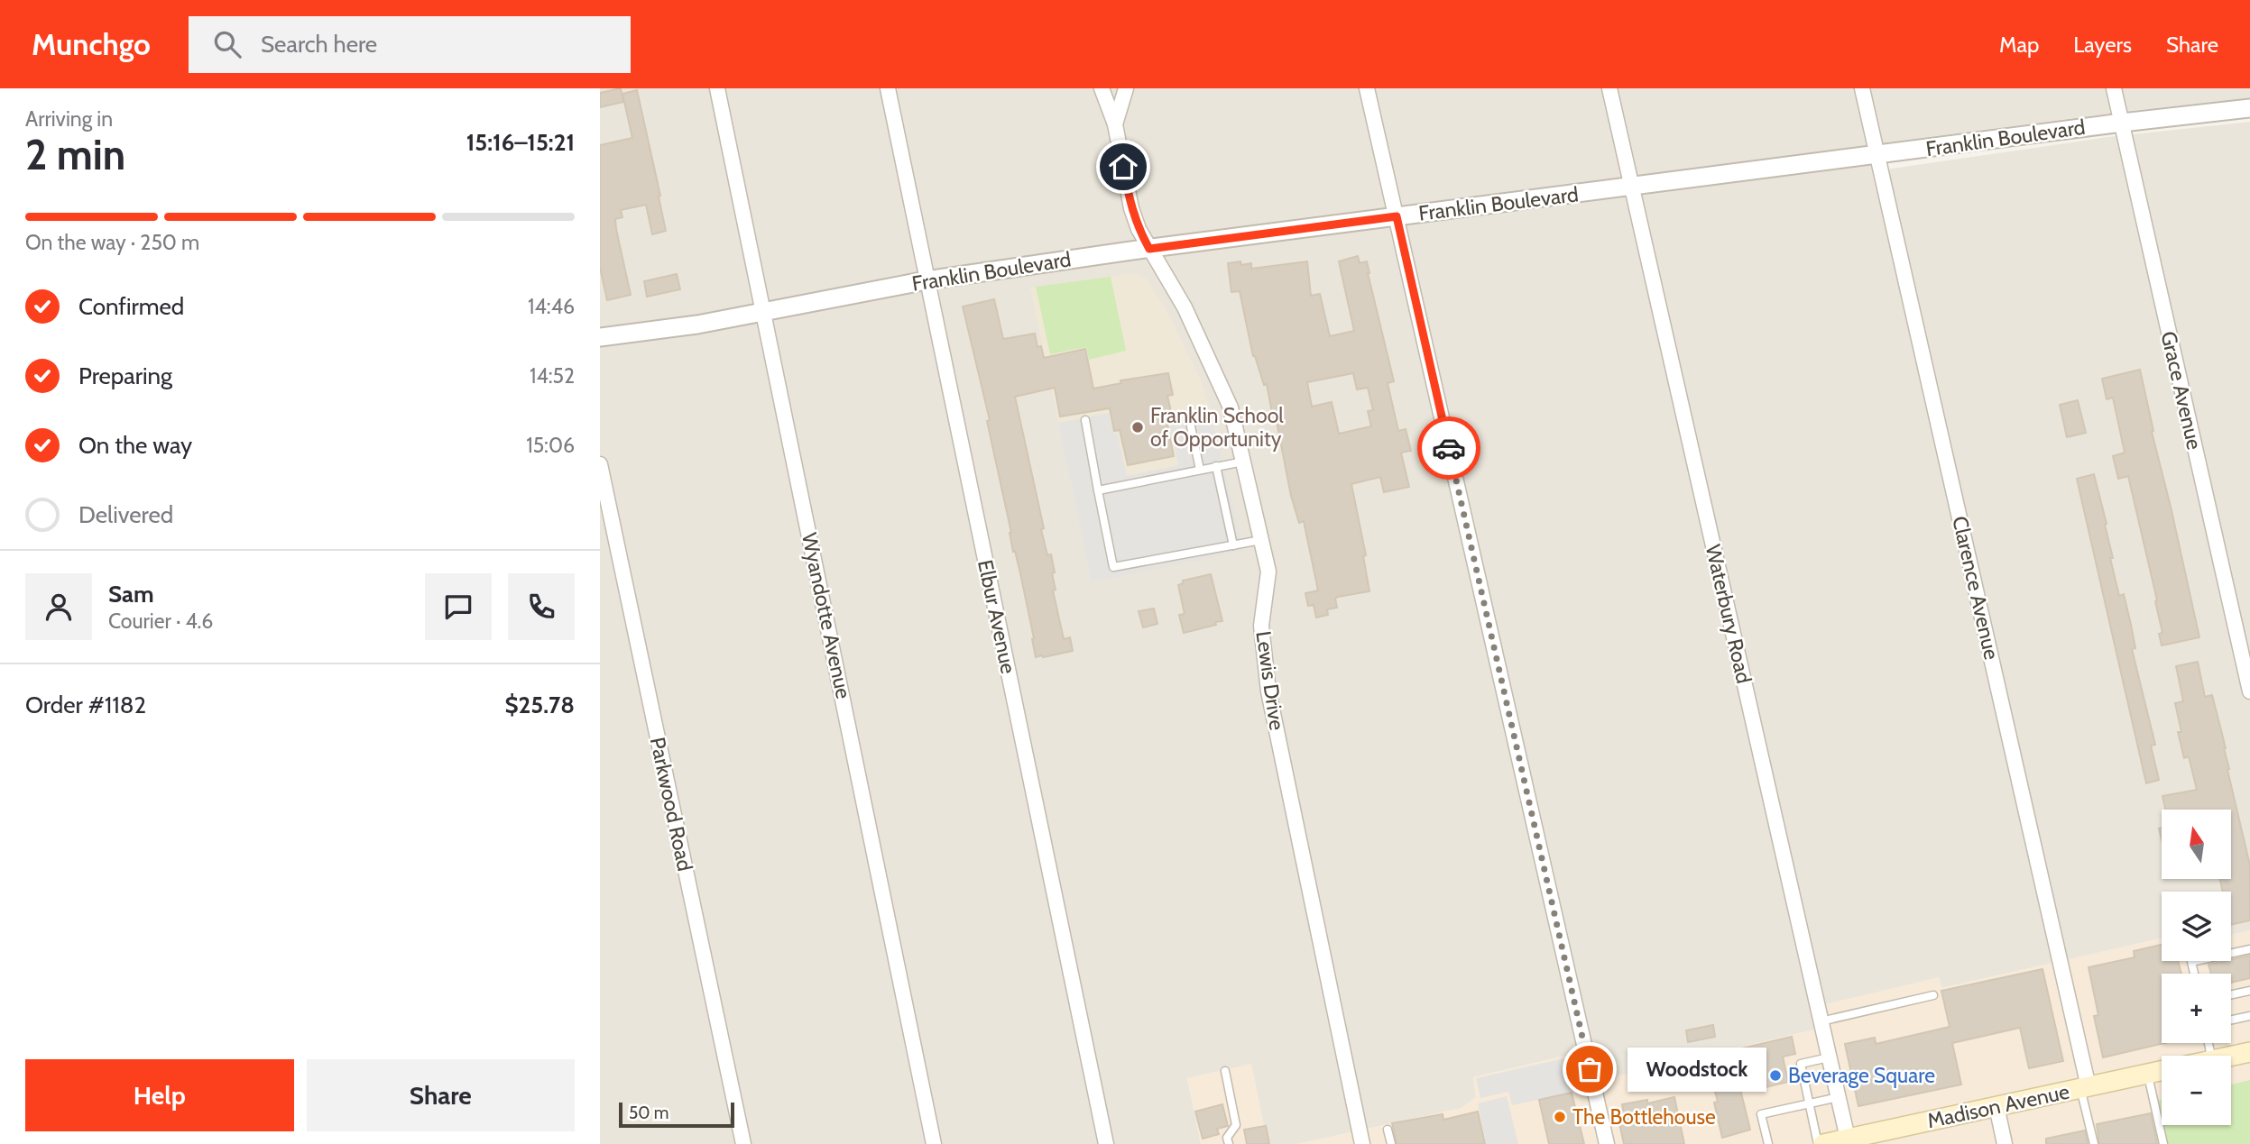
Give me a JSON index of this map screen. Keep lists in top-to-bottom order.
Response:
{
  "streets": {
    "main road": ["Madison Avenue"],
    "street": [
      "Franklin Boulevard",
      "Grace Avenue",
      "Clarence Avenue",
      "Waterbury Road",
      "Wyandotte Avenue",
      "Elbur Avenue",
      "Lewis Drive",
      "Parkwood Road"
    ]
  },
  "crossings": [
    ["Franklin Boulevard", "Grace Avenue"],
    ["Franklin Boulevard", "Clarence Avenue"],
    ["Franklin Boulevard", "Waterbury Road"],
    ["Franklin Boulevard", "Wyandotte Avenue"],
    ["Franklin Boulevard", "Elbur Avenue"],
    ["Franklin Boulevard", "Lewis Drive"],
    ["Clarence Avenue", "Madison Avenue"],
    ["Waterbury Road", "Madison Avenue"]
  ],
  "places": [
    "Franklin School of Opportunity",
    "Woodstock",
    "Beverage Square",
    "The Bottlehouse"
  ],
  "scale_bar": "50 m",
  "north": "top",
  "page": {
    "header": "Munchgo",
    "search": "Search here",
    "nav": ["Map", "Layers", "Share"],
    "heading": ["2 min", "Arriving in", "15:16–15:21"],
    "panel": [
      "Sam",
      "Courier · 4.6",
      "Order #1182",
      "$25.78"
    ],
    "bar": "On the way · 250 m",
    "list": [
      ["Confirmed", "14:46"],
      ["Preparing", "14:52"],
      ["On the way", "15:06"],
      "Delivered"
    ],
    "map_buttons": ["+", "−"],
    "buttons": ["Help", "Share"],
    "bubble": "Woodstock",
    "scale": "50 m"
  }
}
